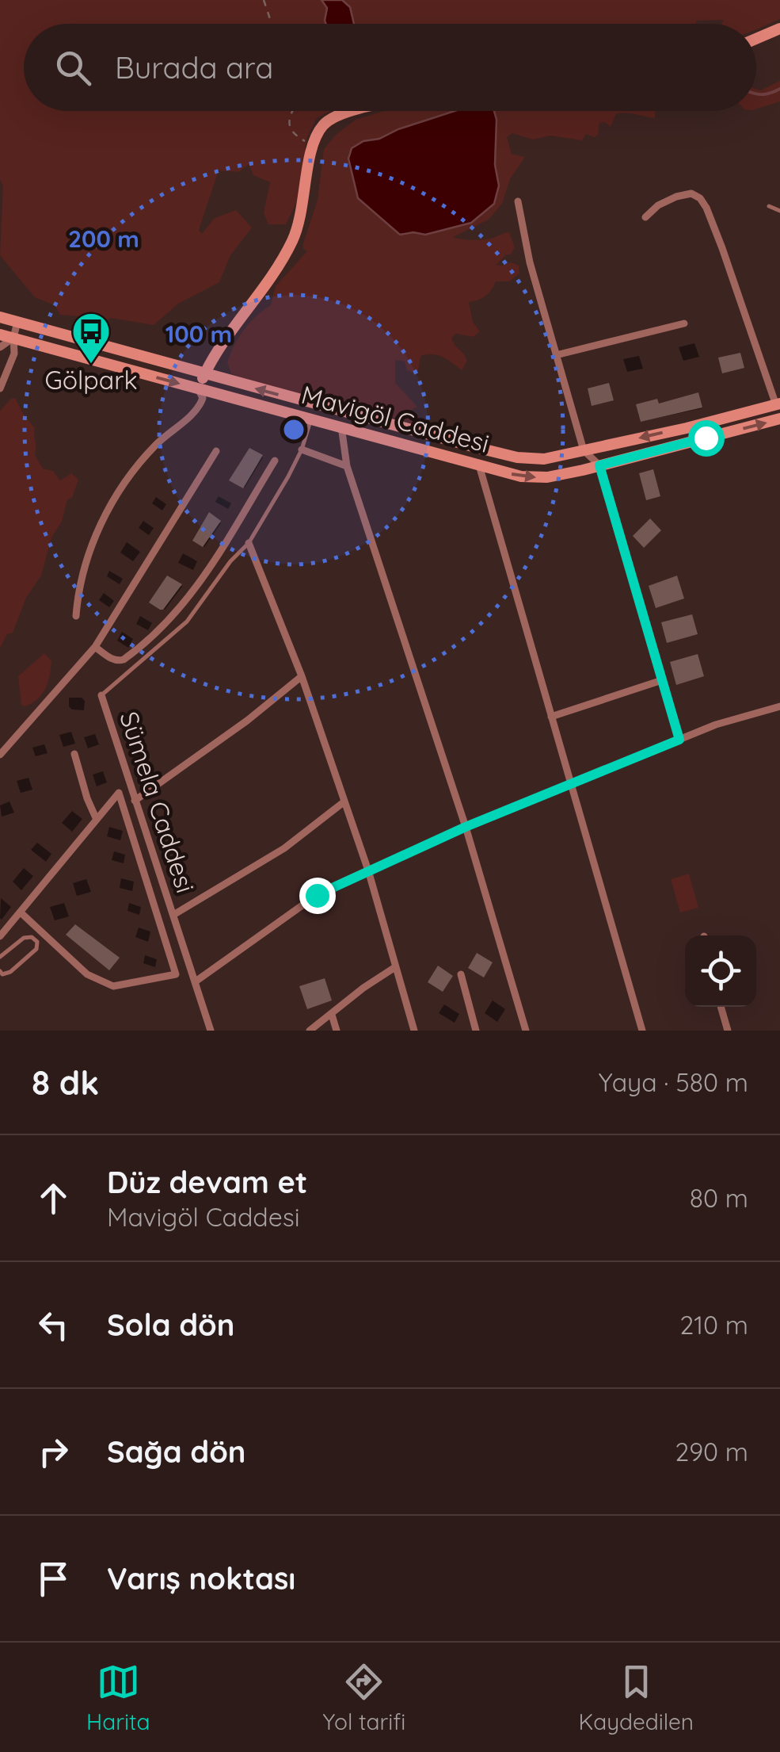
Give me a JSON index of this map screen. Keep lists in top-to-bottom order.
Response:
{
  "streets": {
    "main road": ["Mavigöl Caddesi"],
    "street": ["Sümela Caddesi"]
  },
  "crossings": [
    ["Mavigöl Caddesi", "Sümela Caddesi"]
  ],
  "places": {
    "bus stop": ["Gölpark"]
  },
  "page": {
    "search": "Burada ara",
    "heading": ["8 dk", "Yaya · 580 m"],
    "list": [
      ["Düz devam et", "Mavigöl Caddesi", "80 m"],
      ["Sola dön", "210 m"],
      ["Sağa dön", "290 m"],
      "Varış noktası"
    ],
    "nav": ["Harita", "Yol tarifi", "Kaydedilen"]
  },
  "rings": ["200 m", "100 m"]
}
